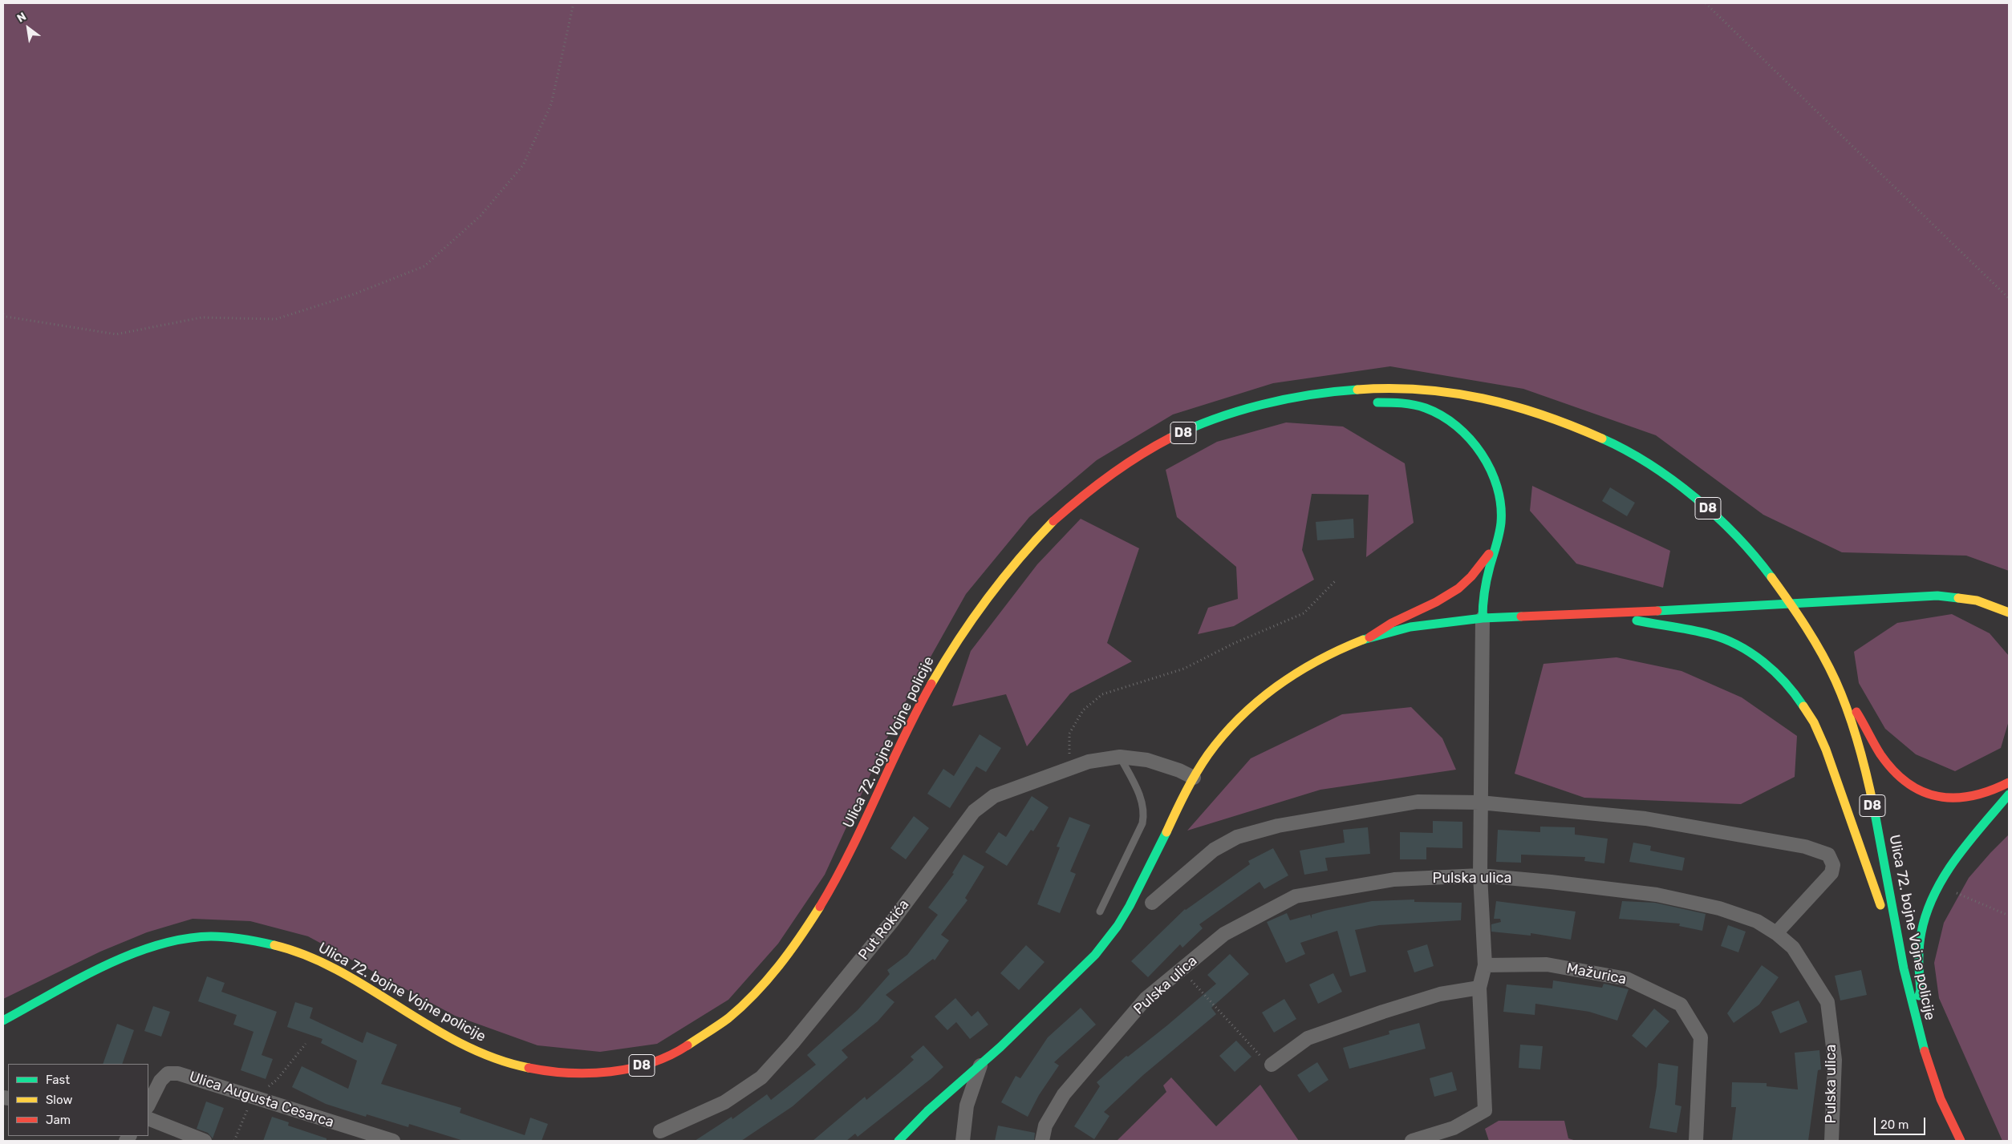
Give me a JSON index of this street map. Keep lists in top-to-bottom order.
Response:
{
  "streets": {
    "main road": ["D8", "Ulica 72. bojne Vojne policije"],
    "street": [
      "Pulska ulica",
      "Put Rokića",
      "Mažurica",
      "Ulica Augusta Cesarca"
    ]
  },
  "legend": ["Fast", "Slow", "Jam"],
  "scale_bar": "20 m",
  "north": "top left"
}
